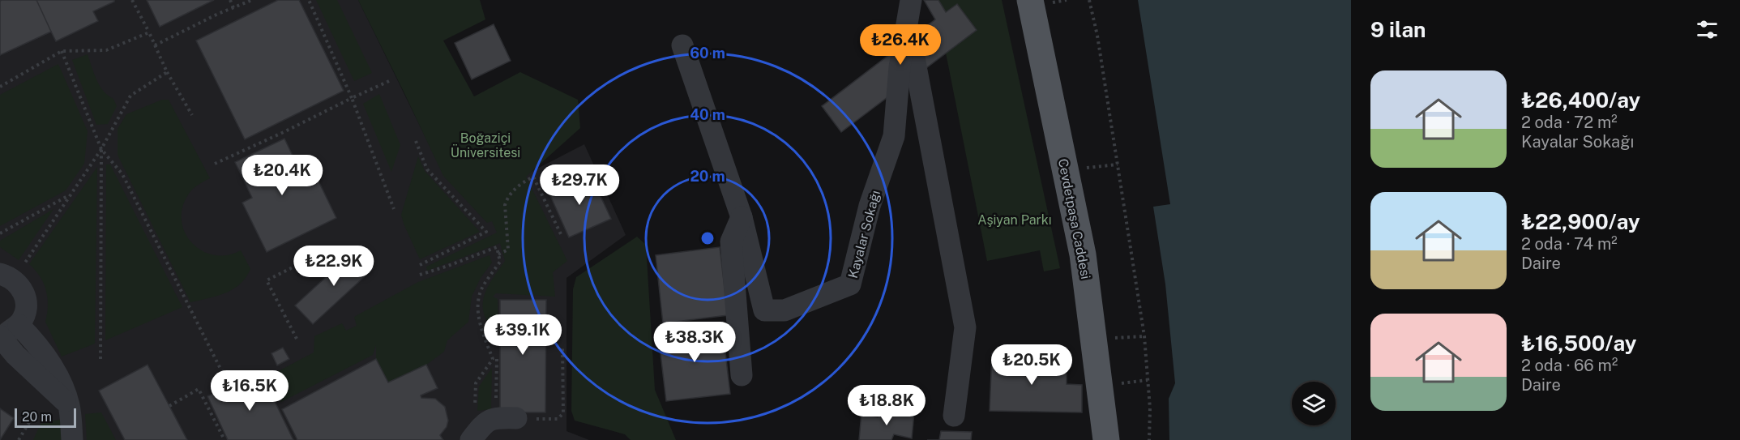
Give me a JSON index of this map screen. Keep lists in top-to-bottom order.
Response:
{
  "streets": {
    "main road": ["Cevdetpaşa Caddesi"],
    "street": ["Kayalar Sokağı"]
  },
  "parks": ["Boğaziçi Üniversitesi", "Aşiyan Parkı"],
  "scale_bar": "20 m",
  "page": {
    "heading": "9 ilan",
    "price": [
      "₺26.4K",
      "₺20.4K",
      "₺29.7K",
      "₺22.9K",
      "₺39.1K",
      "₺38.3K",
      "₺20.5K",
      "₺16.5K",
      "₺18.8K"
    ],
    "list": [
      {
        "name": "₺26,400/ay",
        "note": "2 oda · 72 m² · Kayalar Sokağı"
      },
      {
        "name": "₺22,900/ay",
        "note": "2 oda · 74 m² · Daire"
      },
      {
        "name": "₺16,500/ay",
        "note": "2 oda · 66 m² · Daire"
      }
    ],
    "scale": "20 m"
  },
  "rings": ["60 m", "40 m", "20 m"]
}
